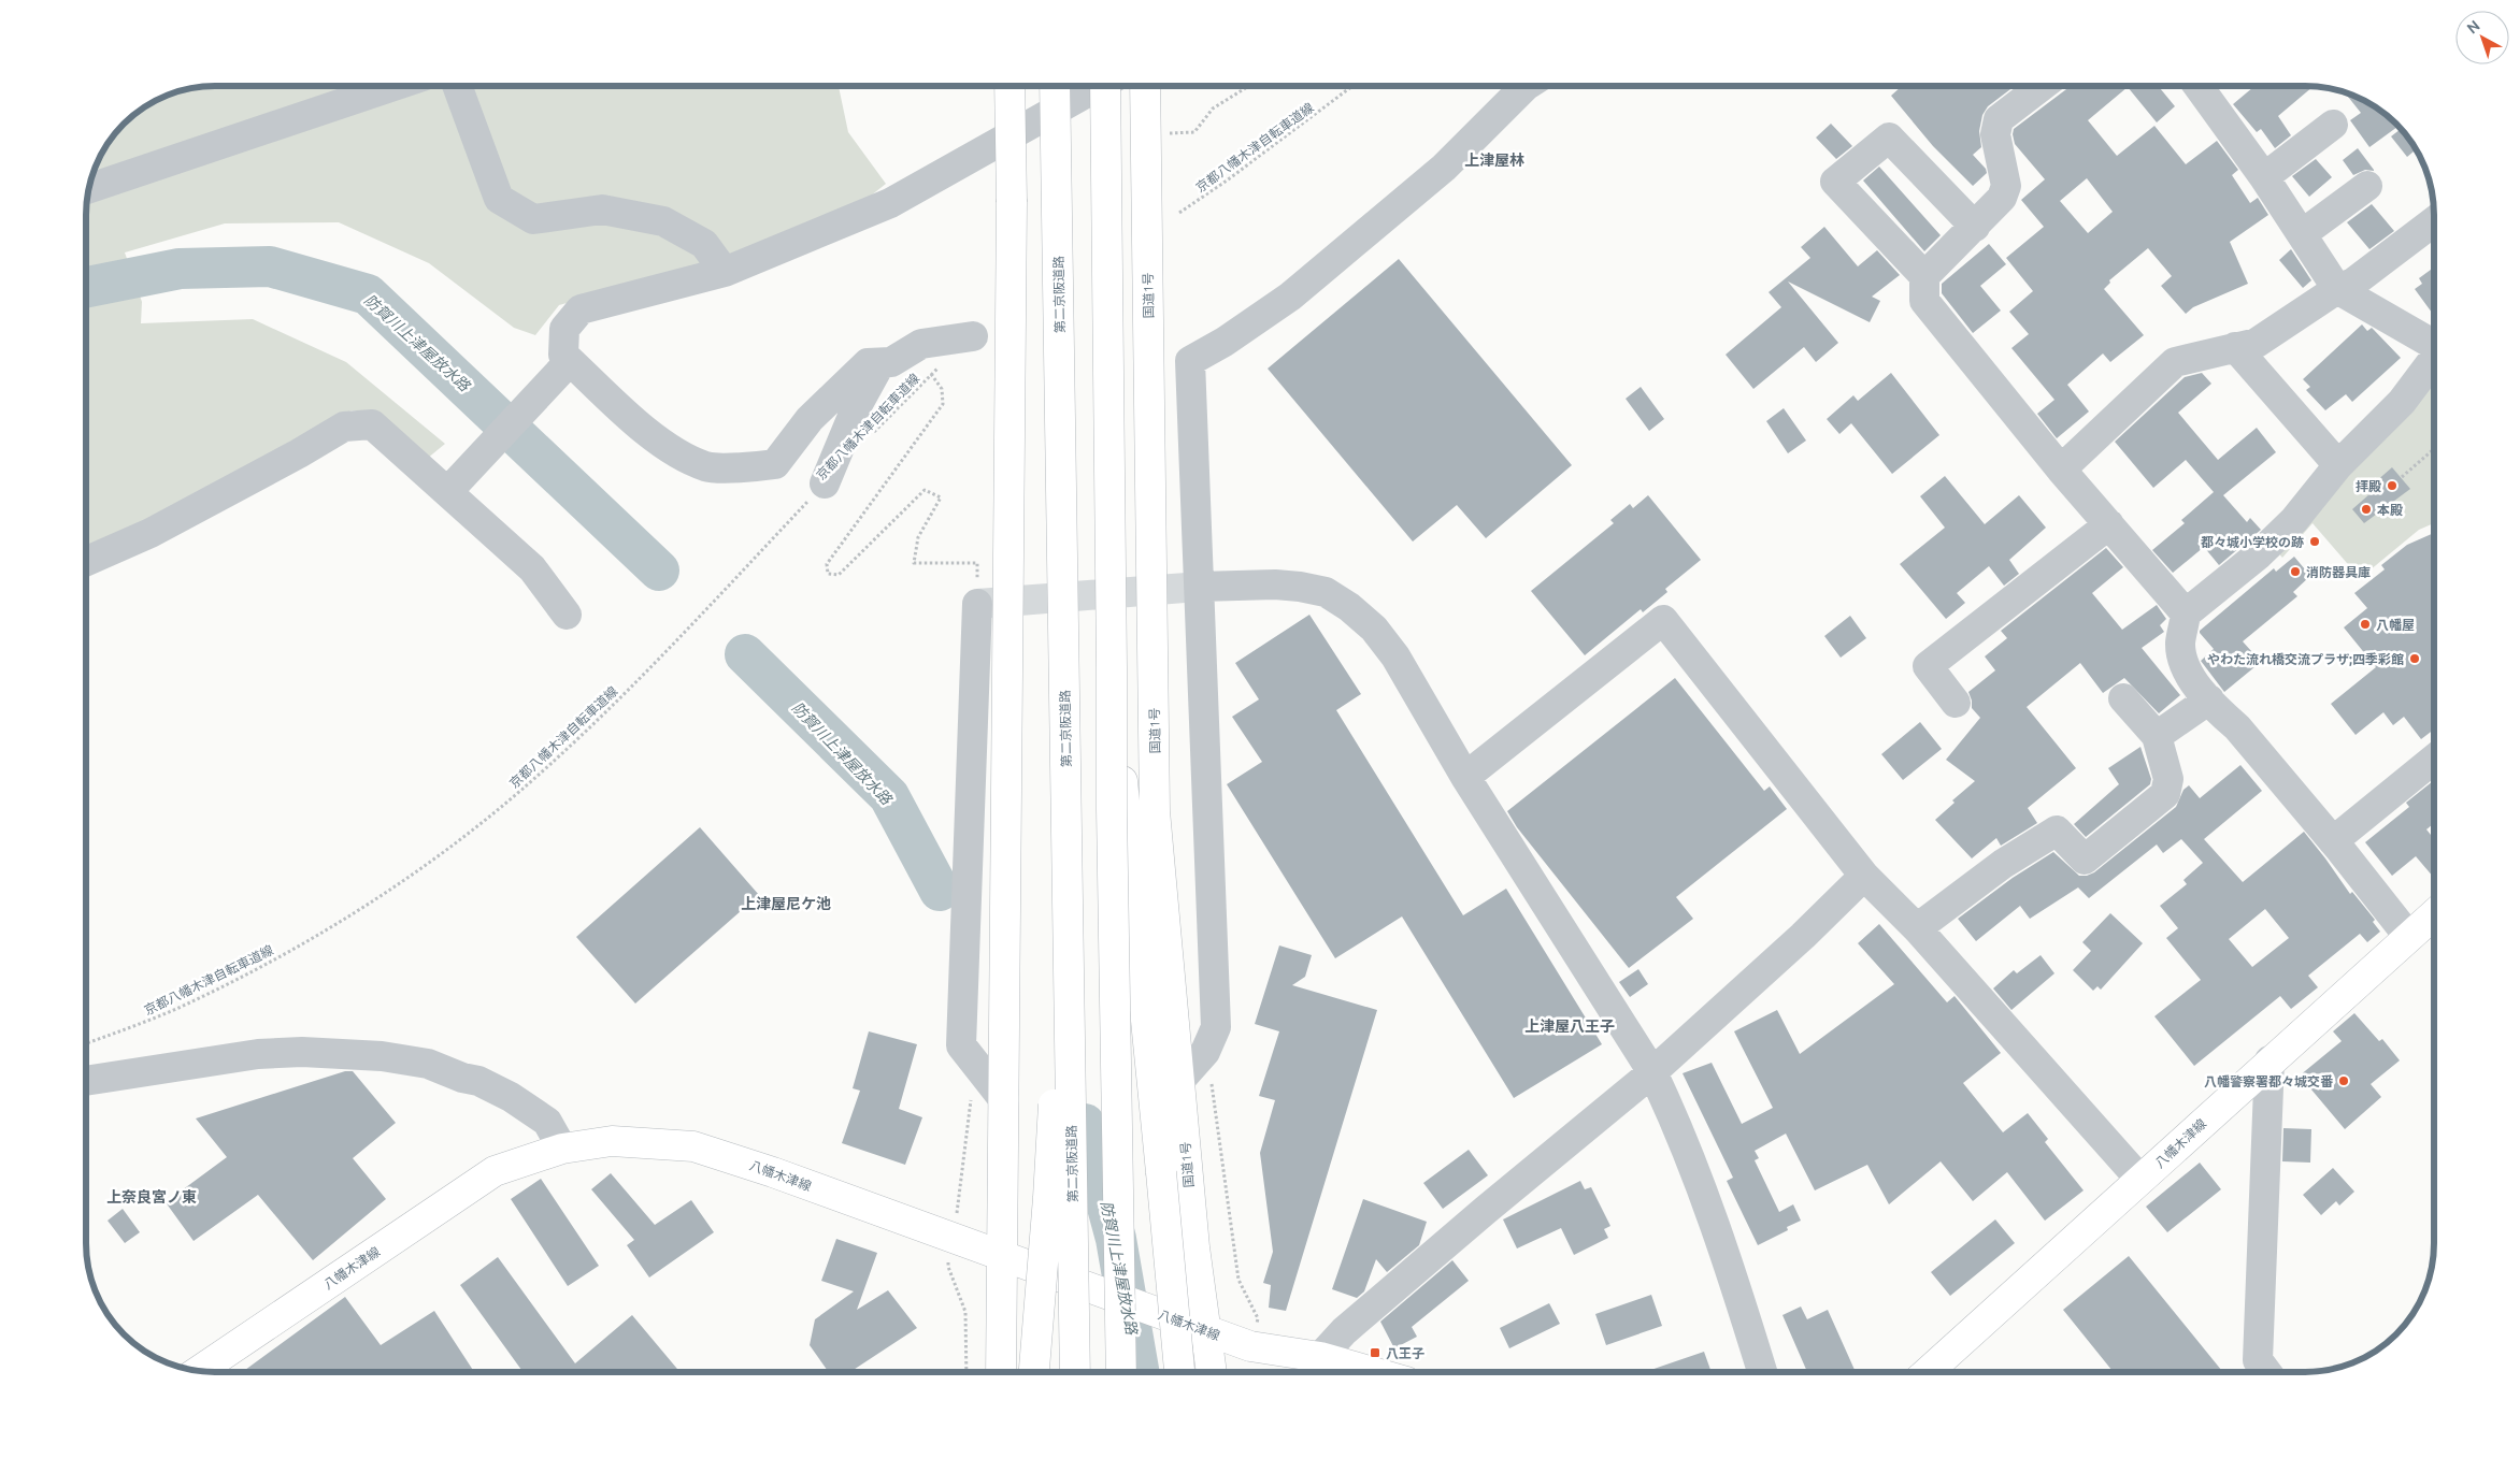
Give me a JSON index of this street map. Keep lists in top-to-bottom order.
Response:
{
  "streets": {
    "main road": ["第二京阪道路", "国道1号", "八幡木津線"],
    "path": ["京都八幡木津自転車道線"]
  },
  "crossings": [
    ["国道1号", "八幡木津線"]
  ],
  "districts": [
    "上津屋林",
    "上津屋尼ケ池",
    "上津屋八王子",
    "上奈良宮ノ東"
  ],
  "water": ["防賀川上津屋放水路"],
  "places": {
    "other": [
      "拝殿",
      "本殿",
      "都々城小学校の跡",
      "消防器具庫",
      "八幡屋",
      "やわた流れ橋交流プラザ;四季彩館",
      "八幡警察署都々城交番"
    ],
    "transit": ["八王子"]
  },
  "north": "top left"
}
